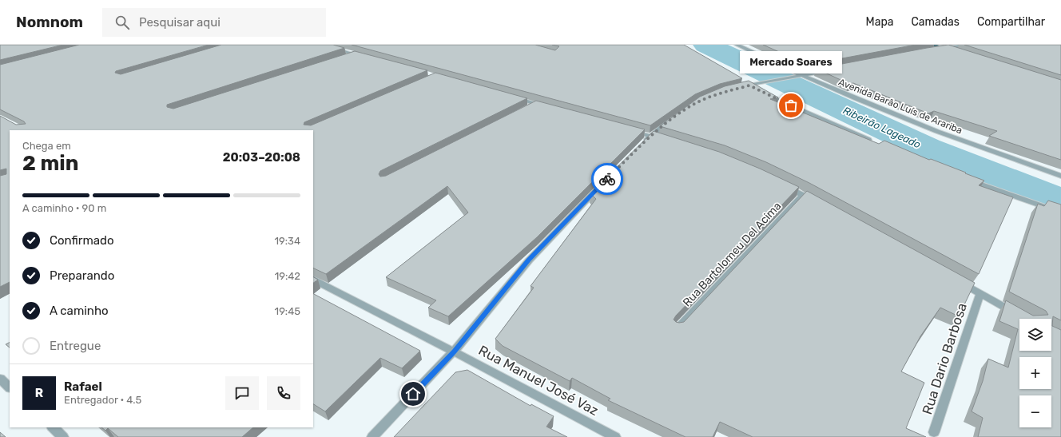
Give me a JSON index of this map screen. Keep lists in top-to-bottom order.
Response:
{
  "streets": {
    "street": [
      "Avenida Barão Luís de Arariba",
      "Rua Bartolomeu Del Acima",
      "Rua Dario Barbosa",
      "Rua Manuel José Vaz"
    ]
  },
  "water": ["Ribeirão Lageado"],
  "places": ["Mercado Soares"],
  "page": {
    "header": "Nomnom",
    "search": "Pesquisar aqui",
    "nav": ["Mapa", "Camadas", "Compartilhar"],
    "bubble": "Mercado Soares",
    "heading": ["2 min", "Chega em", "20:03–20:08"],
    "panel": ["Rafael", "Entregador · 4.5"],
    "bar": "A caminho · 90 m",
    "list": [
      ["Confirmado", "19:34"],
      ["Preparando", "19:42"],
      ["A caminho", "19:45"],
      "Entregue"
    ],
    "map_buttons": ["+", "−"],
    "round": "R"
  }
}
